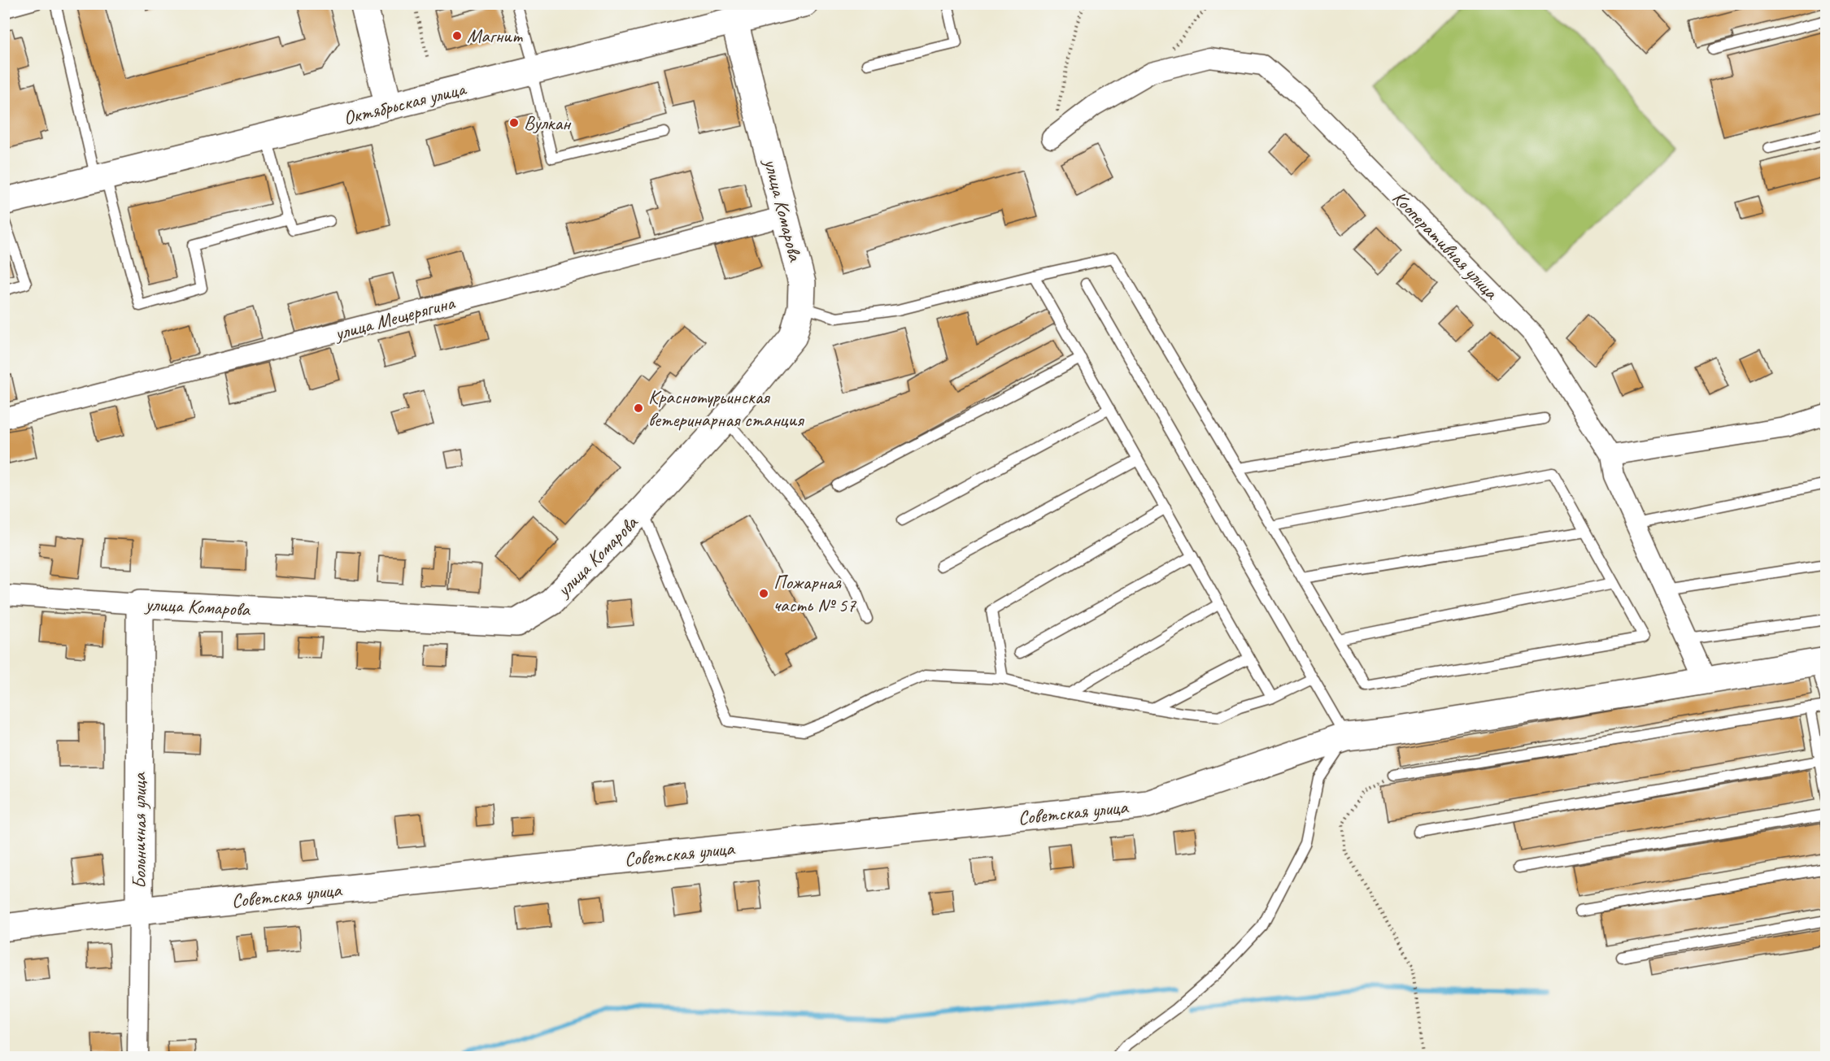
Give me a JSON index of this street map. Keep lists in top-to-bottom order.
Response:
{
  "streets": {
    "main road": [
      "Октябрьская улица",
      "улица Комарова",
      "Советская улица",
      "Больничная улица"
    ],
    "street": ["Кооперативная улица", "улица Мещерягина"]
  },
  "crossings": [
    ["Октябрьская улица", "улица Комарова"],
    ["улица Комарова", "улица Мещерягина"],
    ["улица Комарова", "Больничная улица"],
    ["Советская улица", "Больничная улица"]
  ],
  "places": [
    "Магнит",
    "Вулкан",
    "Краснотурьинская ветеринарная станция",
    "Пожарная часть № 57"
  ]
}
